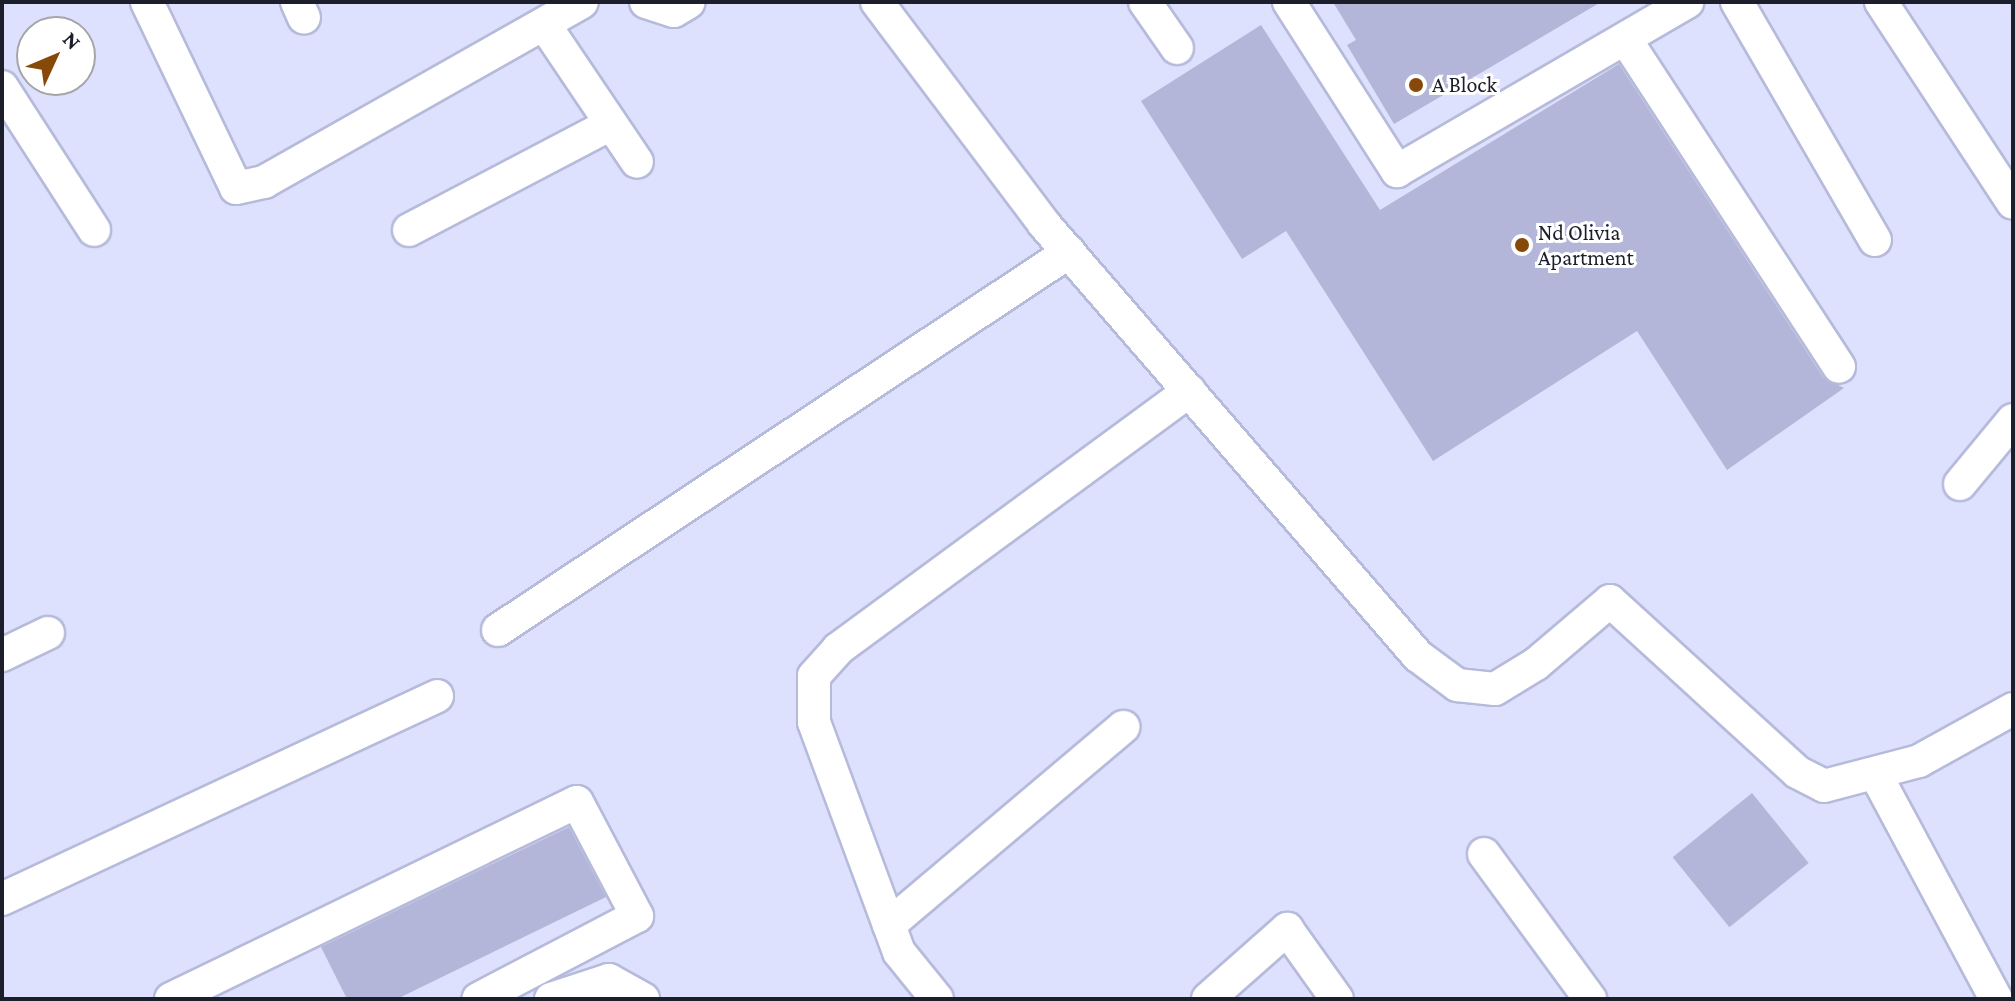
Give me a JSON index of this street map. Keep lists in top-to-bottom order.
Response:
{
  "places": ["A Block", "Nd Olivia Apartment"],
  "north": "top right"
}
